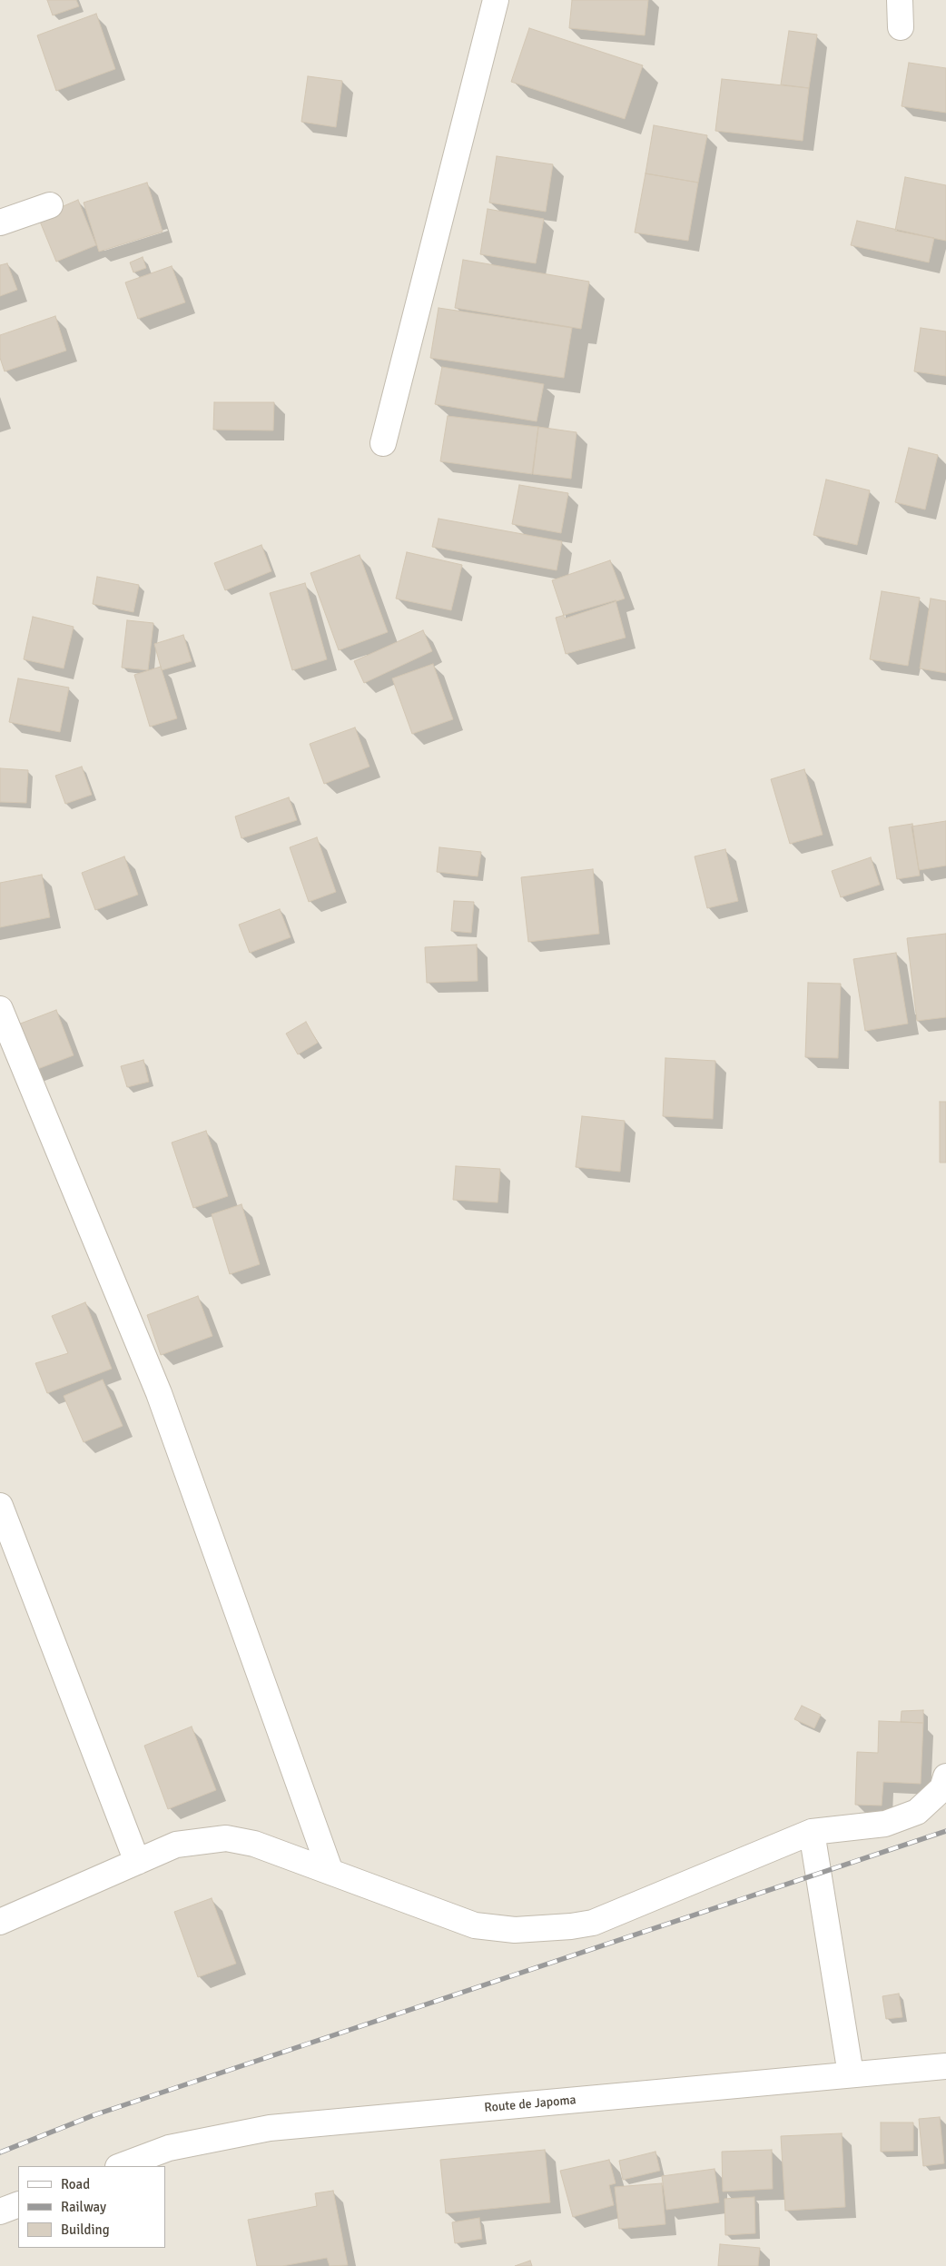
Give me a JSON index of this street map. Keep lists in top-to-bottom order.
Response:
{
  "streets": {
    "street": ["Route de Japoma"]
  },
  "legend": ["Road", "Railway", "Building"]
}
